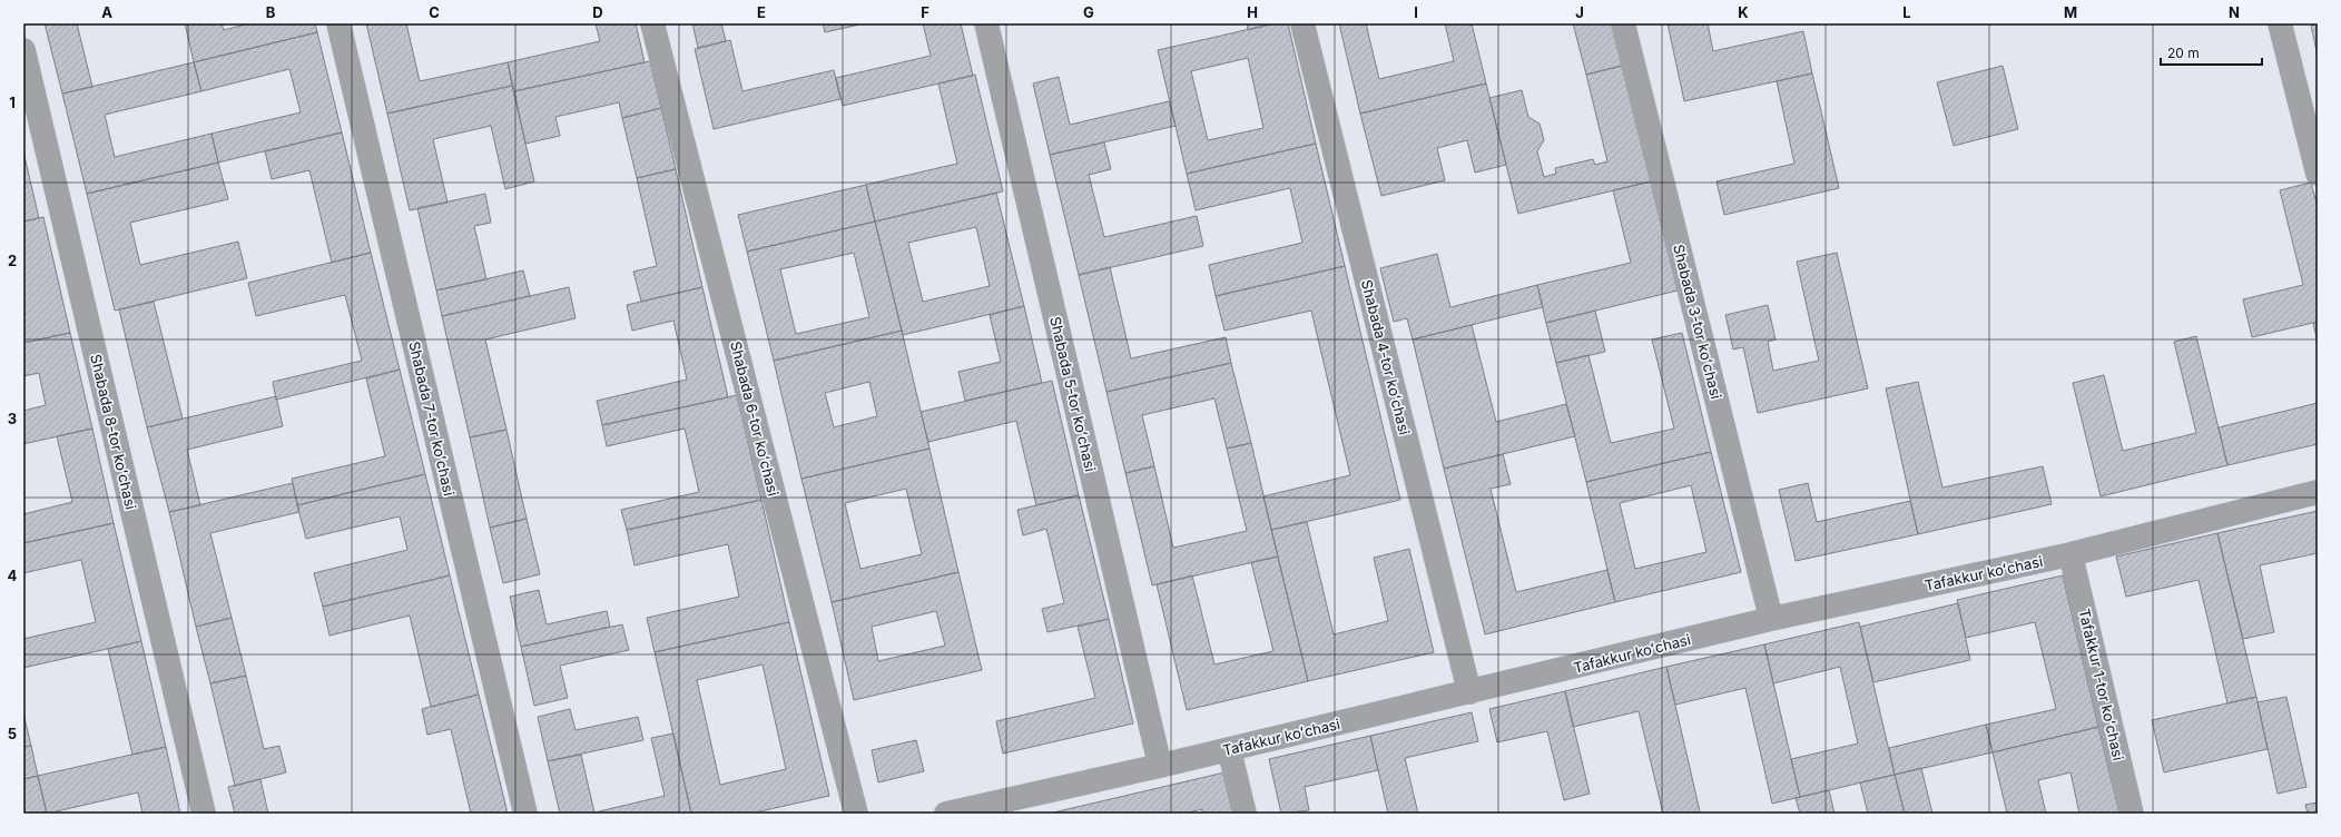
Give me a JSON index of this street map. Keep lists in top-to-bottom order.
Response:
{
  "streets": {
    "street": [
      "Shabada 3-tor koʻchasi",
      "Shabada 4-tor koʻchasi",
      "Shabada 5-tor koʻchasi",
      "Shabada 7-tor koʻchasi",
      "Shabada 6-tor koʻchasi",
      "Shabada 8-tor koʻchasi",
      "Tafakkur koʻchasi",
      "Tafakkur 1-tor koʻchasi"
    ]
  },
  "crossings": [
    ["Shabada 3-tor koʻchasi", "Tafakkur koʻchasi"],
    ["Shabada 4-tor koʻchasi", "Tafakkur koʻchasi"],
    ["Shabada 5-tor koʻchasi", "Tafakkur koʻchasi"],
    ["Tafakkur koʻchasi", "Tafakkur 1-tor koʻchasi"]
  ],
  "scale_bar": "20 m",
  "grid": {
    "columns": [
      "A",
      "B",
      "C",
      "D",
      "E",
      "F",
      "G",
      "H",
      "I",
      "J",
      "K",
      "L",
      "M",
      "N"
    ],
    "rows": [
      "1",
      "2",
      "3",
      "4",
      "5"
    ]
  }
}
